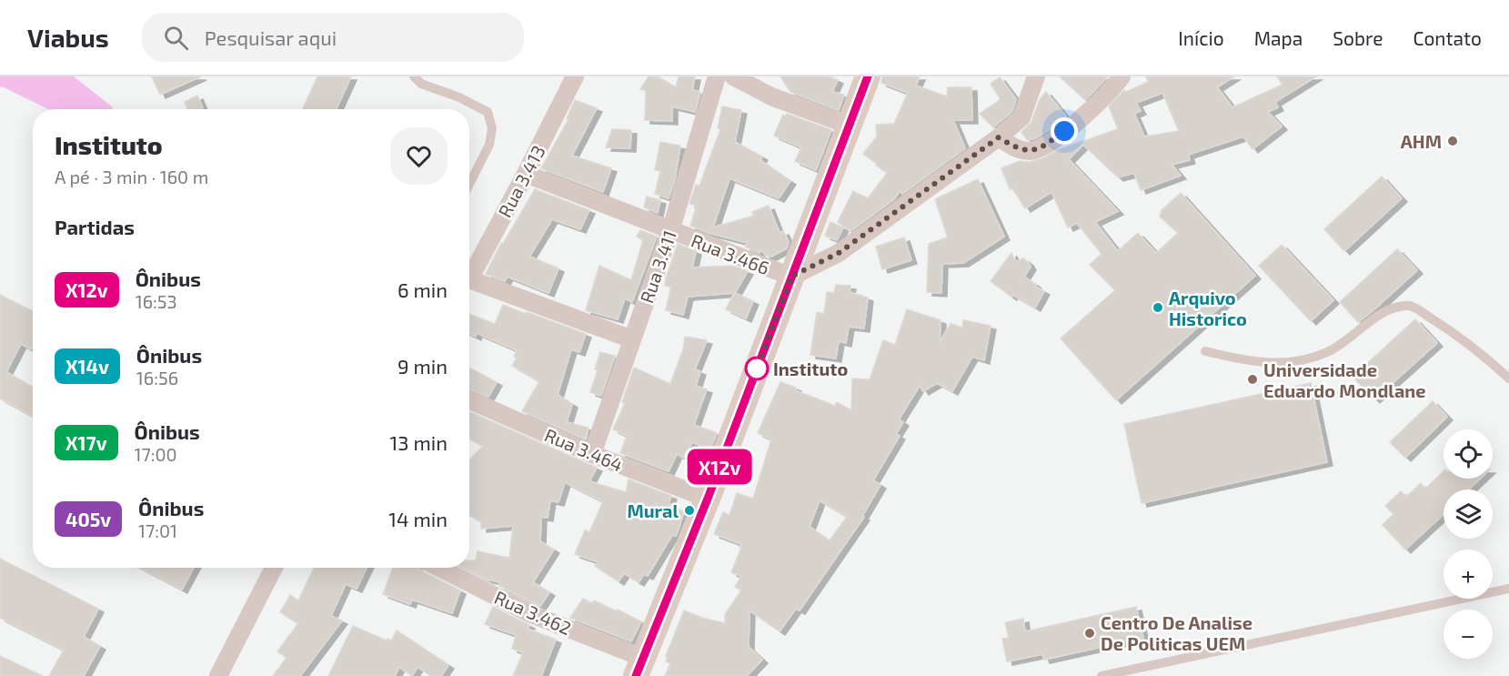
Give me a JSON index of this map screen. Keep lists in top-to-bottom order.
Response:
{
  "streets": {
    "street": [
      "Rua 3.413",
      "Rua 3.466",
      "Rua 3.411",
      "Rua 3.464",
      "Rua 3.462"
    ]
  },
  "crossings": [
    ["Rua 3.413", "Rua 3.466"],
    ["Rua 3.466", "Rua 3.411"],
    ["Rua 3.411", "Rua 3.464"]
  ],
  "places": [
    "AHM",
    "Arquivo Historico",
    "Instituto",
    "Universidade Eduardo Mondlane",
    "Mural",
    "Centro De Analise De Politicas UEM"
  ],
  "lines": ["bus line X12v"],
  "page": {
    "header": "Viabus",
    "search": "Pesquisar aqui",
    "nav": [
      "Início",
      "Mapa",
      "Sobre",
      "Contato"
    ],
    "on_map": "X12v",
    "heading": [
      ["Instituto", "A pé · 3 min · 160 m"],
      "Partidas"
    ],
    "list": [
      {
        "mark": "X12v",
        "name": "Ônibus",
        "note": "16:53",
        "value": "6 min"
      },
      {
        "mark": "X14v",
        "name": "Ônibus",
        "note": "16:56",
        "value": "9 min"
      },
      {
        "mark": "X17v",
        "name": "Ônibus",
        "note": "17:00",
        "value": "13 min"
      },
      {
        "mark": "405v",
        "name": "Ônibus",
        "note": "17:01",
        "value": "14 min"
      }
    ],
    "map_buttons": ["+", "−"]
  }
}
